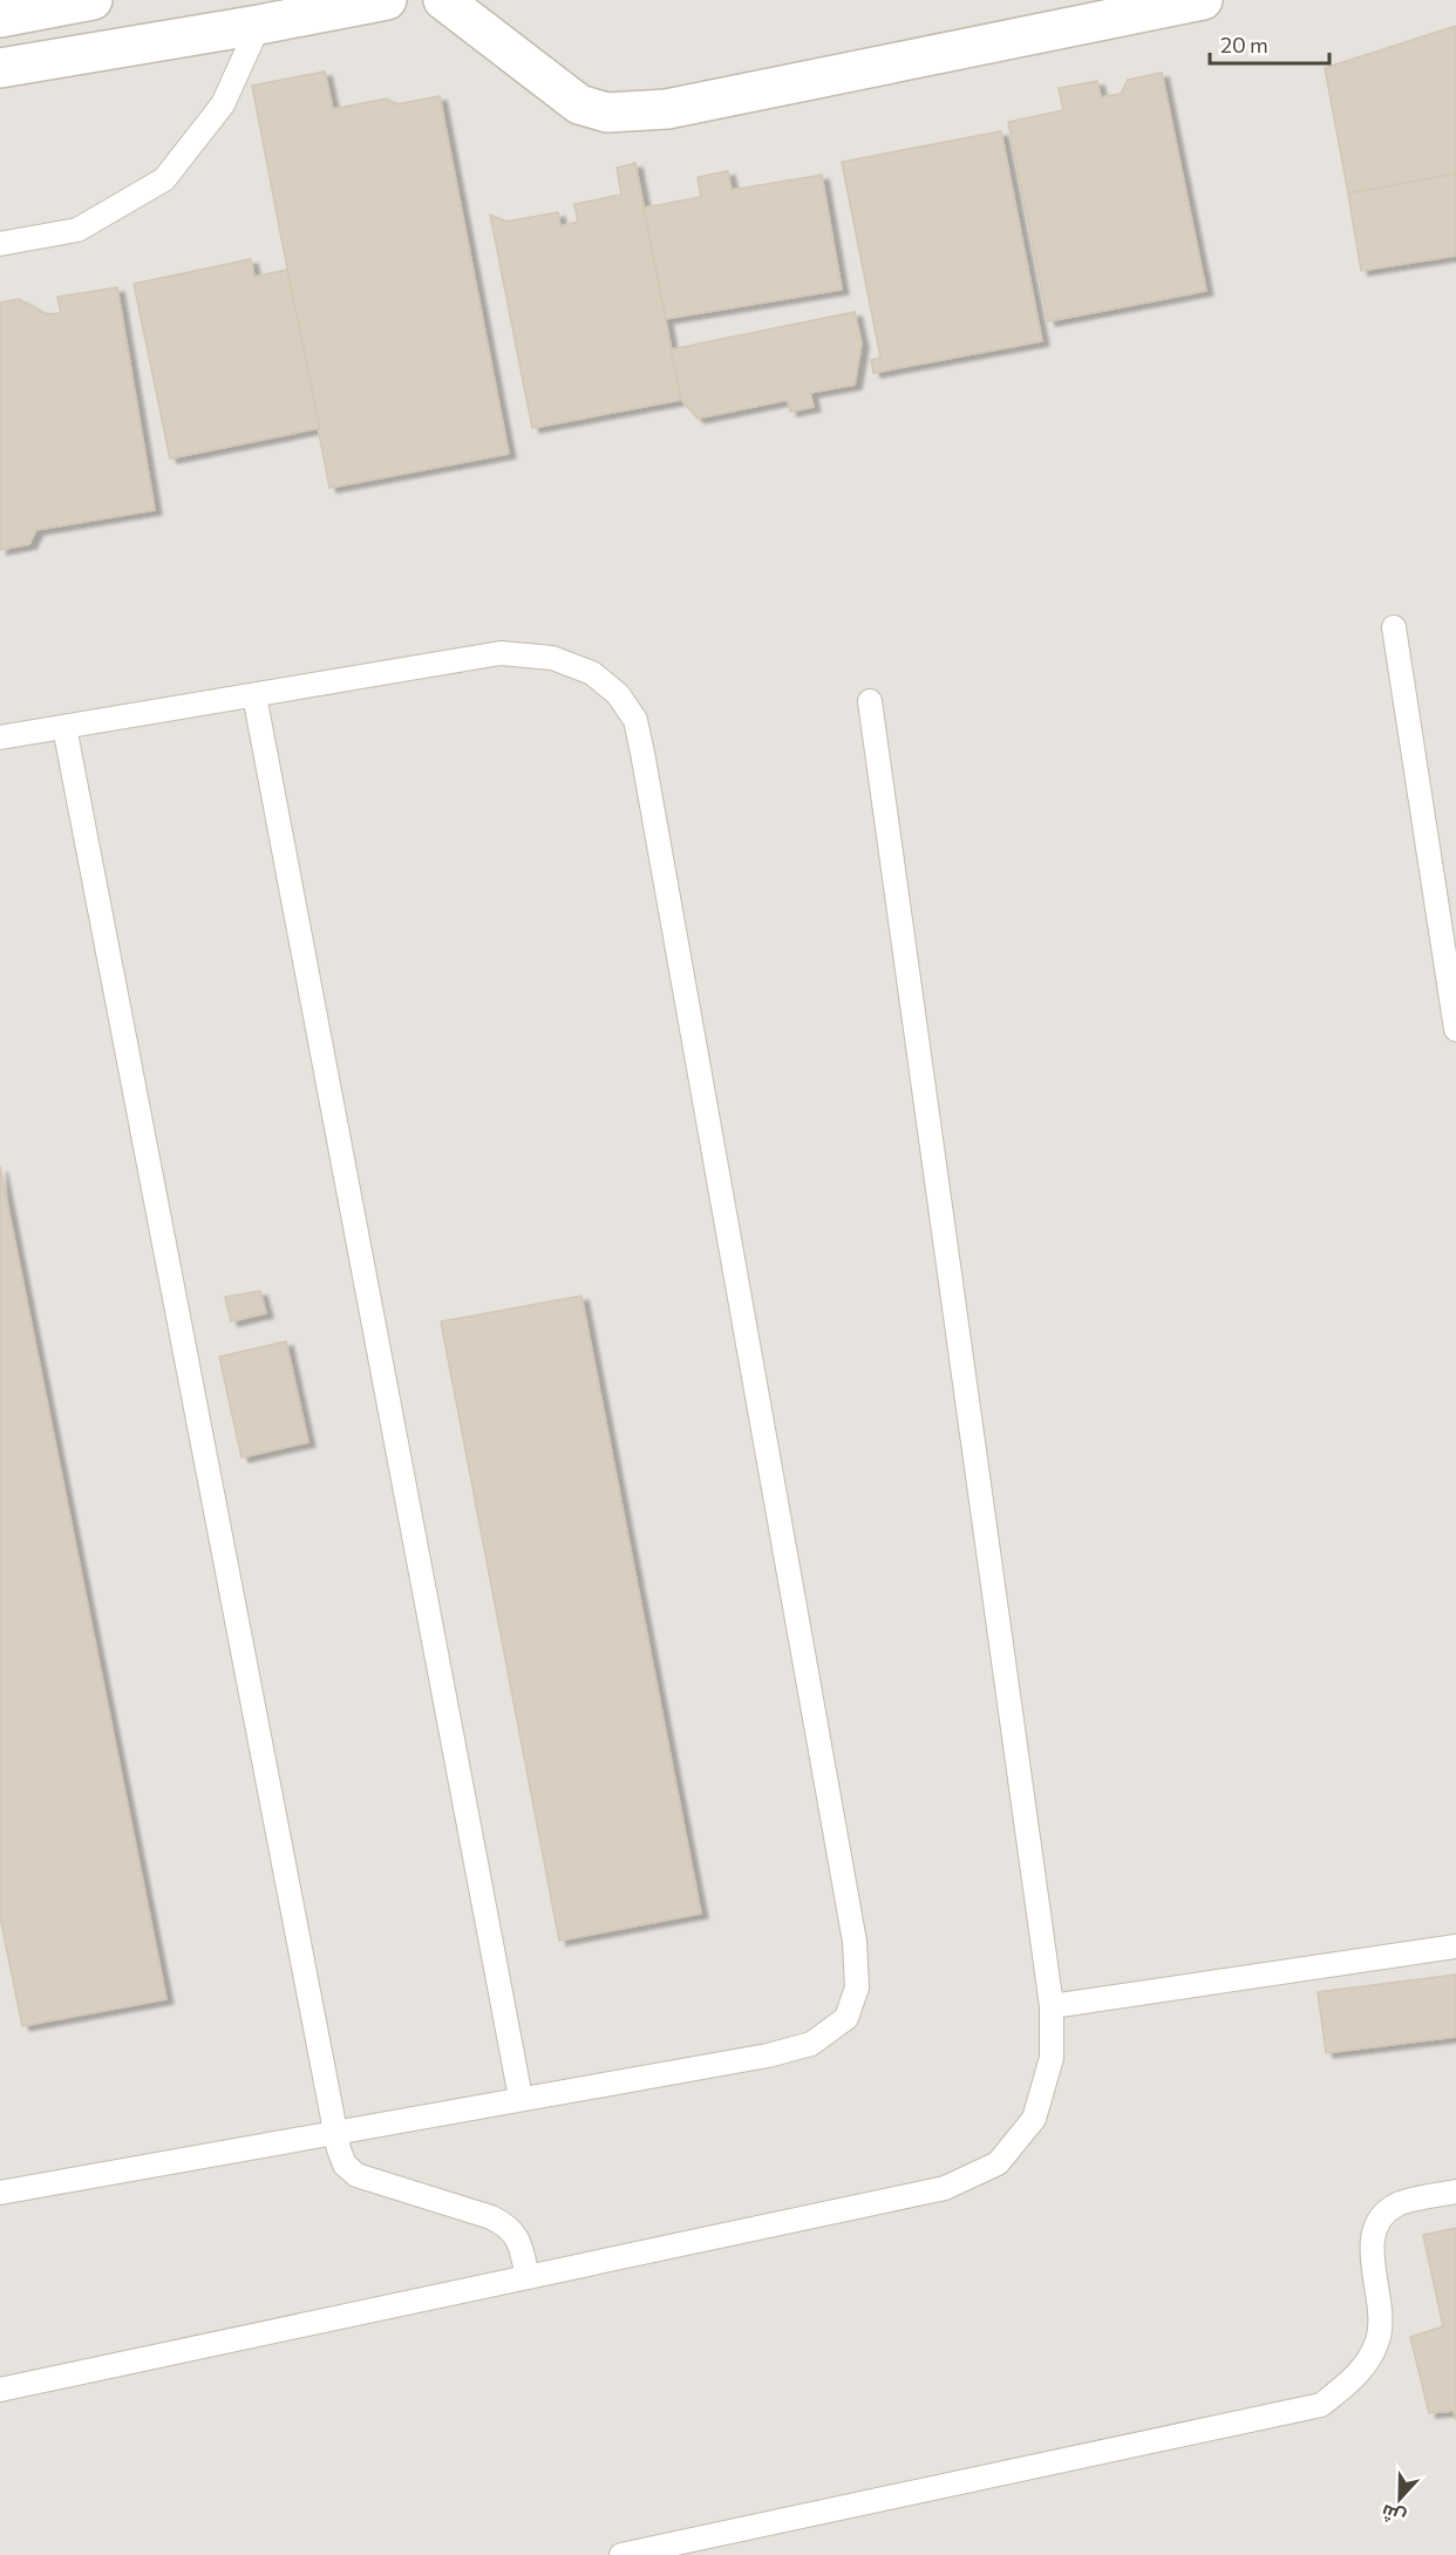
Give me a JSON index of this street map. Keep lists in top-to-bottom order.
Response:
{
  "scale_bar": "20 m",
  "north": "bottom"
}
